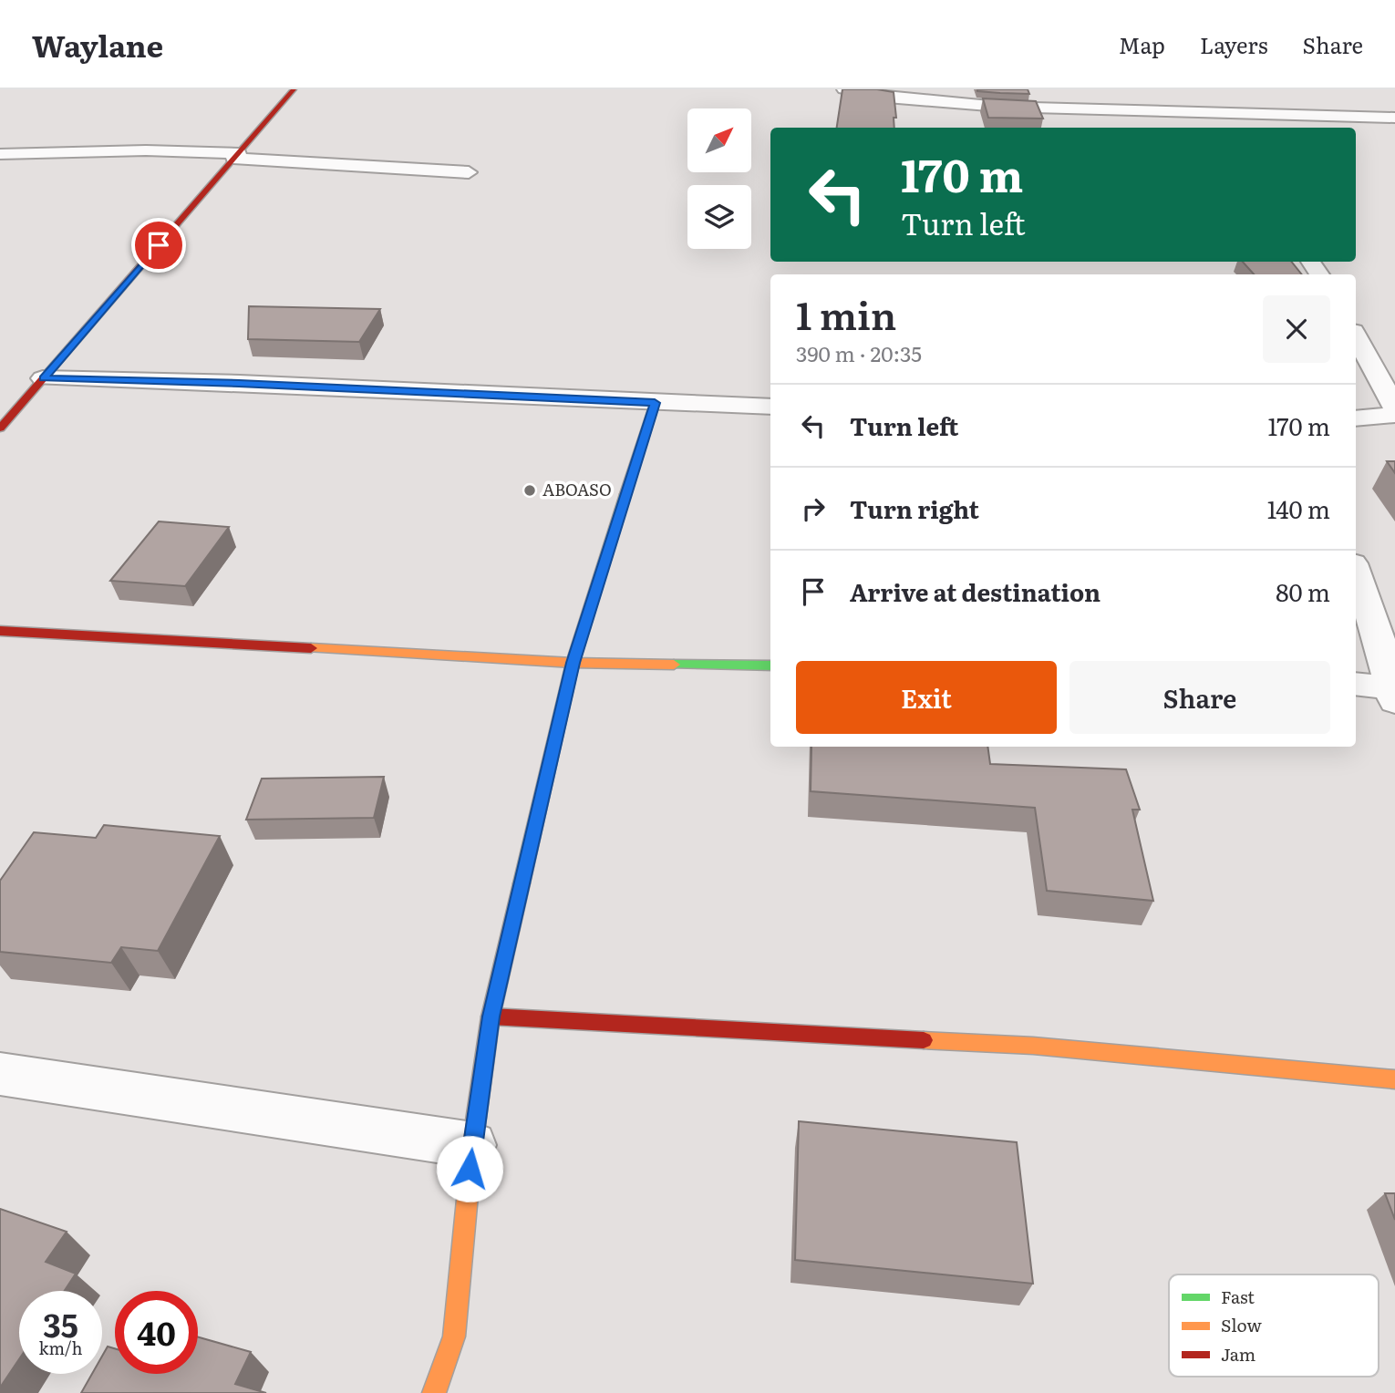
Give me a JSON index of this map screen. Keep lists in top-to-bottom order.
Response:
{
  "places": ["ABOASO"],
  "legend": ["Fast", "Slow", "Jam"],
  "north": "top right",
  "page": {
    "header": "Waylane",
    "nav": ["Map", "Layers", "Share"],
    "turn": ["170 m", "Turn left"],
    "heading": ["1 min", "390 m · 20:35"],
    "list": [
      {
        "name": "Turn left",
        "value": "170 m"
      },
      {
        "name": "Turn right",
        "value": "140 m"
      },
      {
        "name": "Arrive at destination",
        "value": "80 m"
      }
    ],
    "buttons": ["Exit", "Share"],
    "speed": "35 km/h",
    "limit": "40"
  }
}
